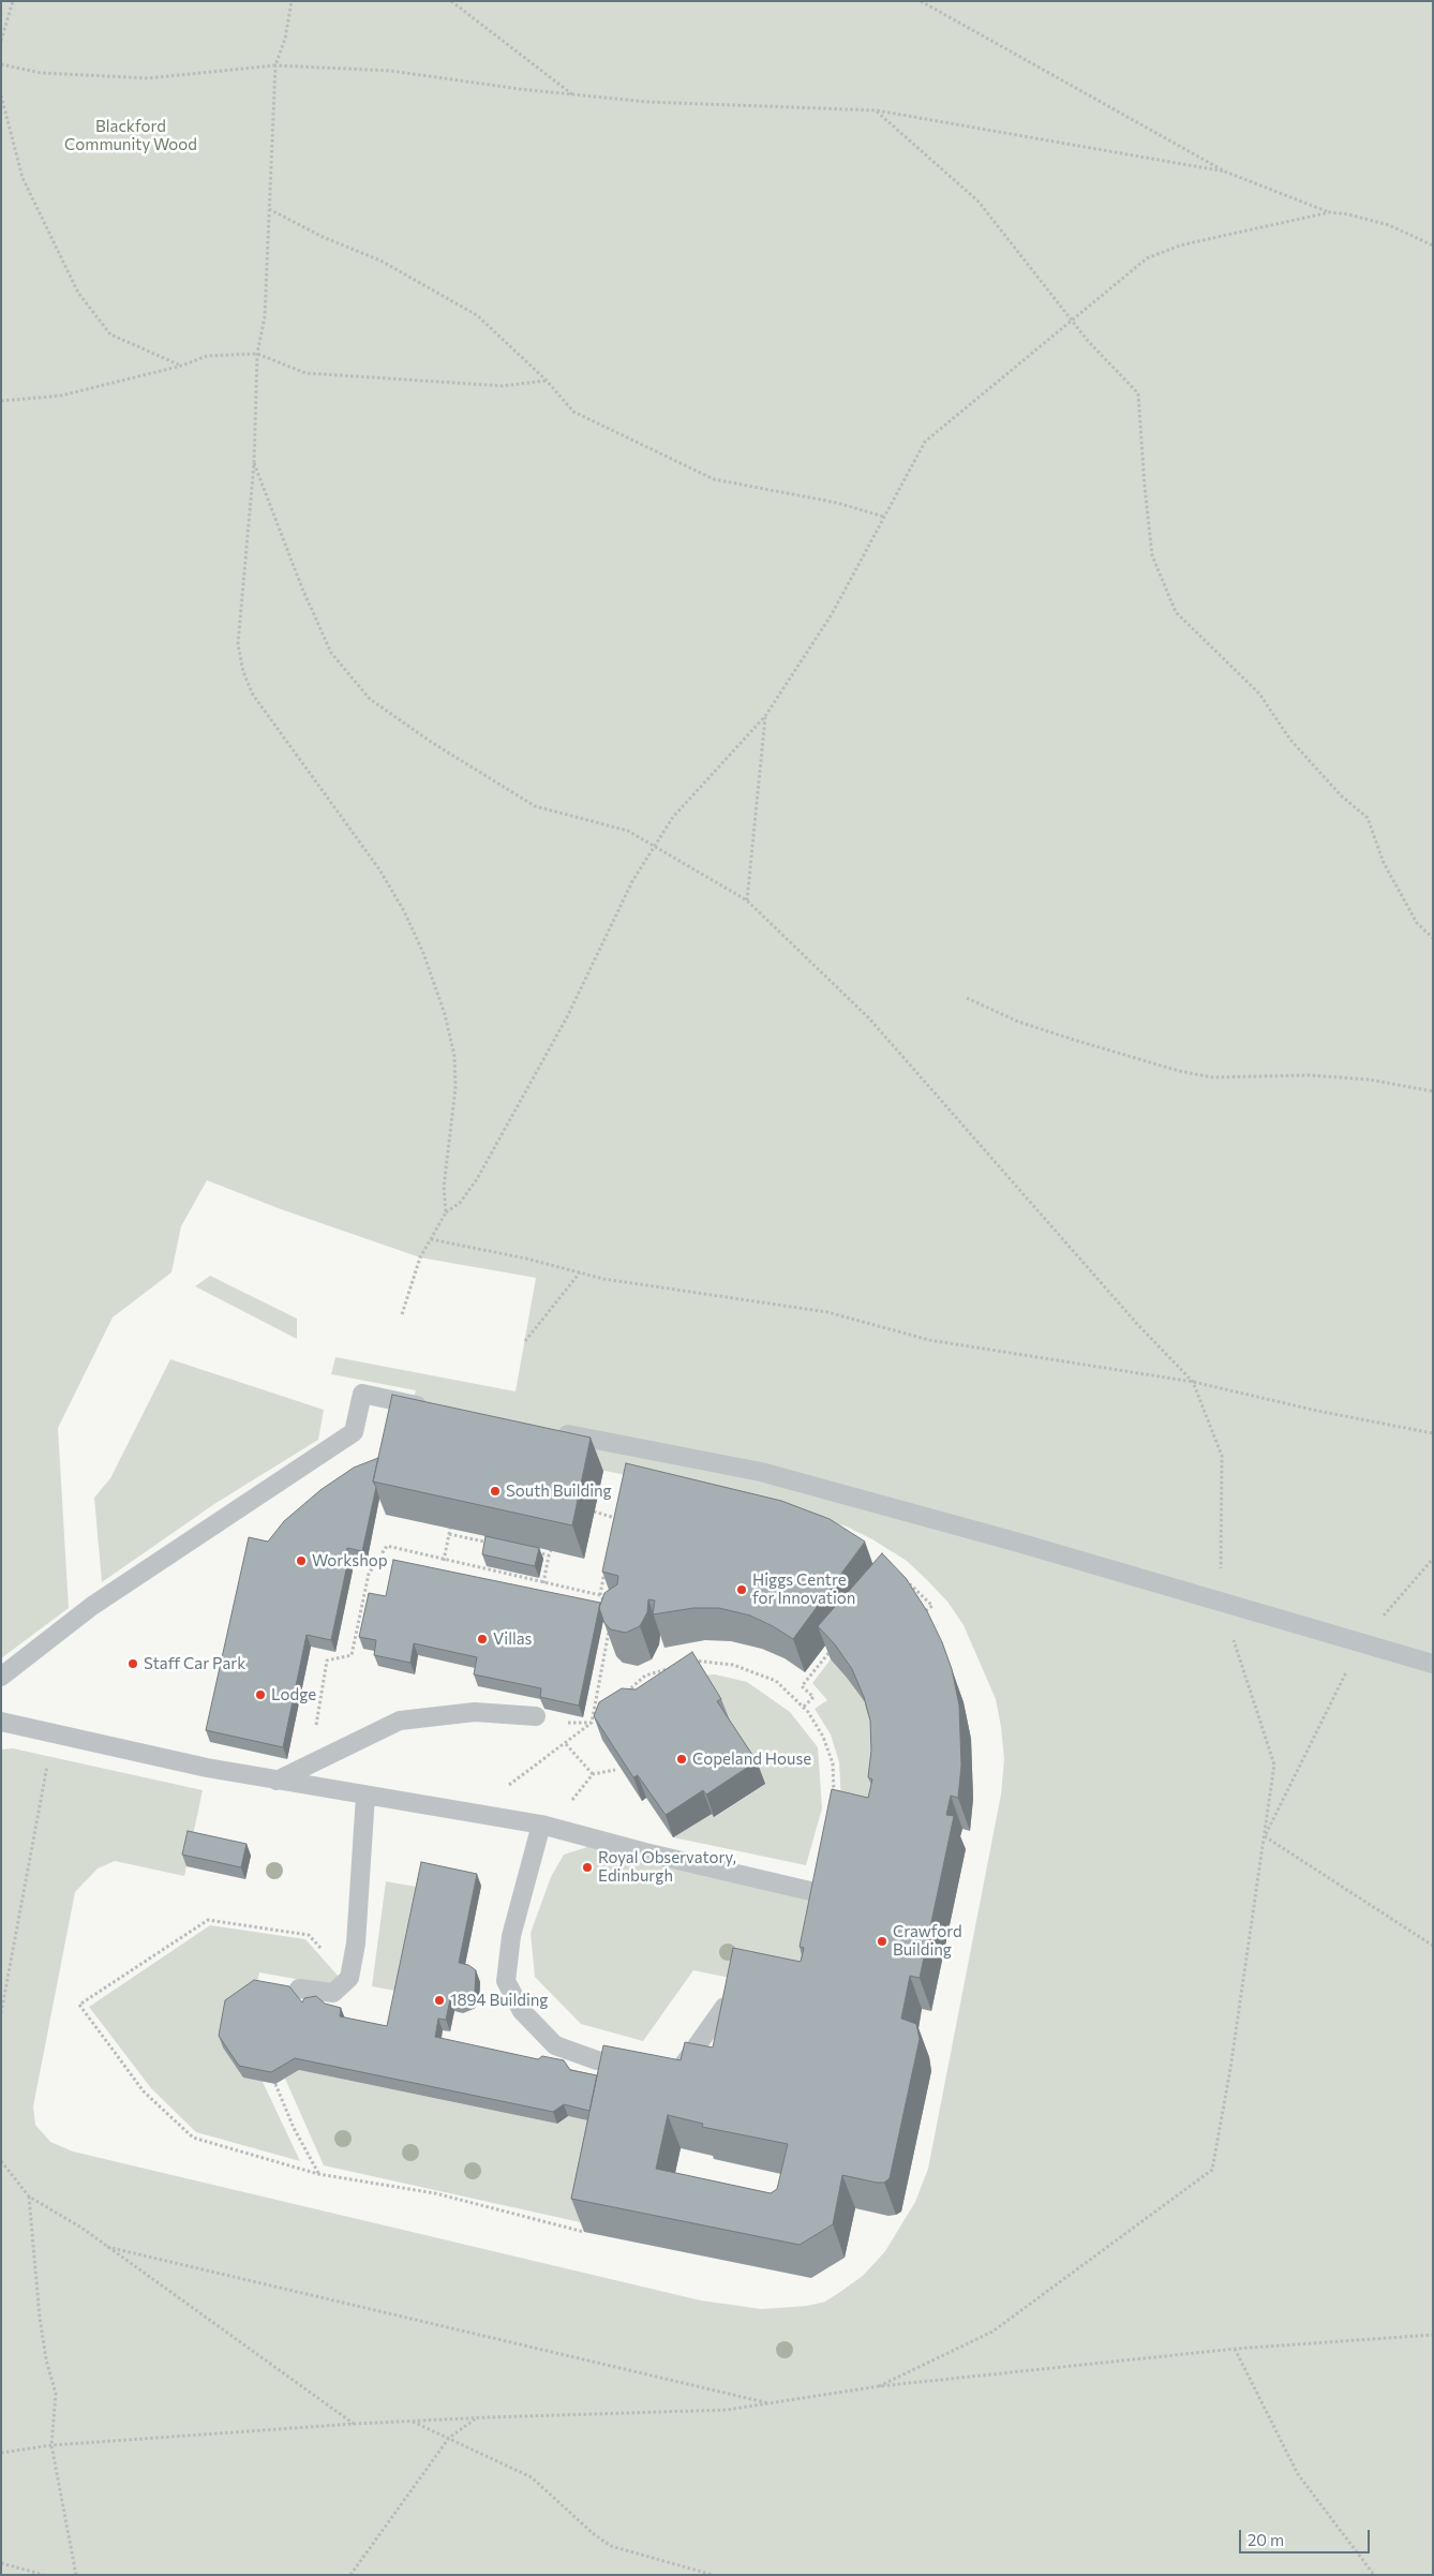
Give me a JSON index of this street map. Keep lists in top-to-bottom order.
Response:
{
  "parks": ["Blackford Community Wood"],
  "places": [
    "South Building",
    "Workshop",
    "Higgs Centre for Innovation",
    "Villas",
    "Staff Car Park",
    "Lodge",
    "Copeland House",
    "Royal Observatory, Edinburgh",
    "Crawford Building",
    "1894 Building"
  ],
  "scale_bar": "20 m"
}
